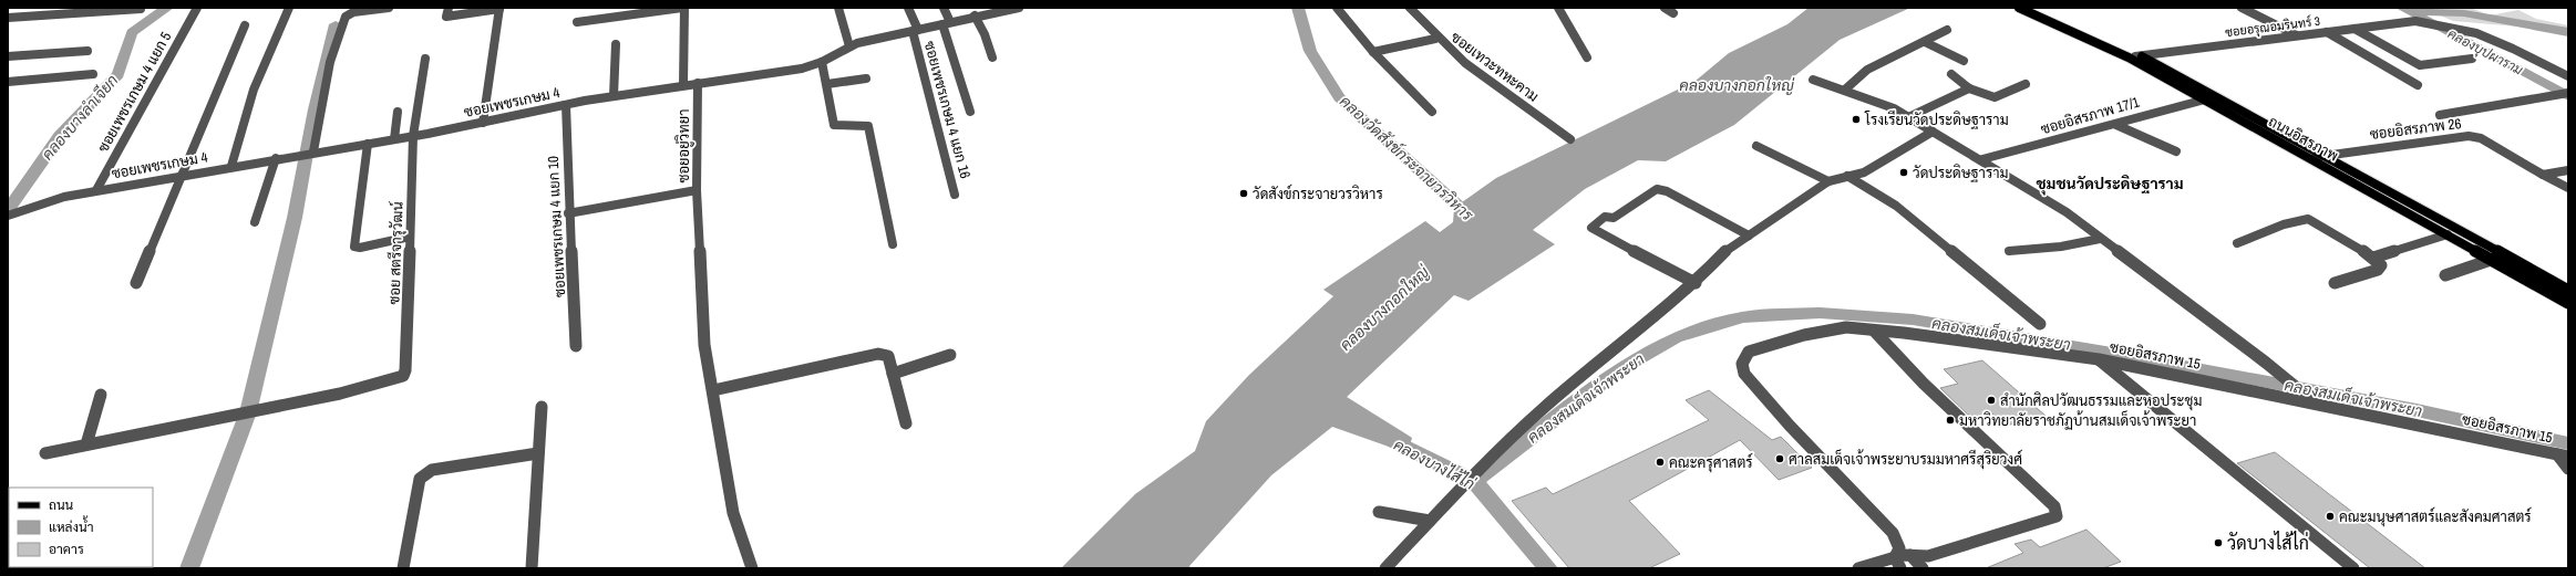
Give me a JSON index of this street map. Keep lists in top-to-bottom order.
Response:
{
  "streets": {
    "main road": ["ถนนอิสรภาพ"],
    "street": [
      "ซอยอรุณอมรินทร์ 3",
      "ซอยเทวะทหะคาม",
      "ซอยเพชรเกษม 4 แยก 5",
      "ซอยเพชรเกษม 4",
      "ซอยเพชรเกษม 4 แยก 16",
      "ซอยอิสรภาพ 17/1",
      "ซอยอิสรภาพ 26",
      "ซอยอยู่วิทยา",
      "ซอยเพชรเกษม 4 แยก 10",
      "ซอย สตรีจารุวัฒน์",
      "ซอยอิสรภาพ 15"
    ]
  },
  "crossings": [
    ["ซอยอรุณอมรินทร์ 3", "ถนนอิสรภาพ"],
    ["ซอยเพชรเกษม 4 แยก 5", "ซอยเพชรเกษม 4"],
    ["ซอยเพชรเกษม 4", "ซอยเพชรเกษม 4 แยก 16"],
    ["ซอยเพชรเกษม 4", "ซอยอยู่วิทยา"],
    ["ซอยเพชรเกษม 4", "ซอยเพชรเกษม 4 แยก 10"],
    ["ซอยเพชรเกษม 4", "ซอย สตรีจารุวัฒน์"],
    ["ซอยอิสรภาพ 17/1", "ถนนอิสรภาพ"],
    ["ซอยอิสรภาพ 26", "ถนนอิสรภาพ"]
  ],
  "districts": ["ชุมชนวัดประดิษฐาราม"],
  "water": [
    "คลองบุปผาราม",
    "คลองบางกอกใหญ่",
    "คลองบางลำเจียก",
    "คลองวัดสังข์กระจายวรวิหาร",
    "คลองสมเด็จเจ้าพระยา",
    "คลองบางไส้ไก่"
  ],
  "places": [
    "โรงเรียนวัดประดิษฐาราม",
    "วัดประดิษฐาราม",
    "วัดสังข์กระจายวรวิหาร",
    "สำนักศิลปวัฒนธรรมและหอประชุม",
    "มหาวิทยาลัยราชภัฏบ้านสมเด็จเจ้าพระยา",
    "ศาลสมเด็จเจ้าพระยาบรมมหาศรีสุริยวงศ์",
    "คณะครุศาสตร์",
    "คณะมนุษศาสตร์และสังคมศาสตร์",
    "วัดบางไส้ไก่"
  ],
  "legend": ["ถนน", "แหล่งน้ำ", "อาคาร"]
}
